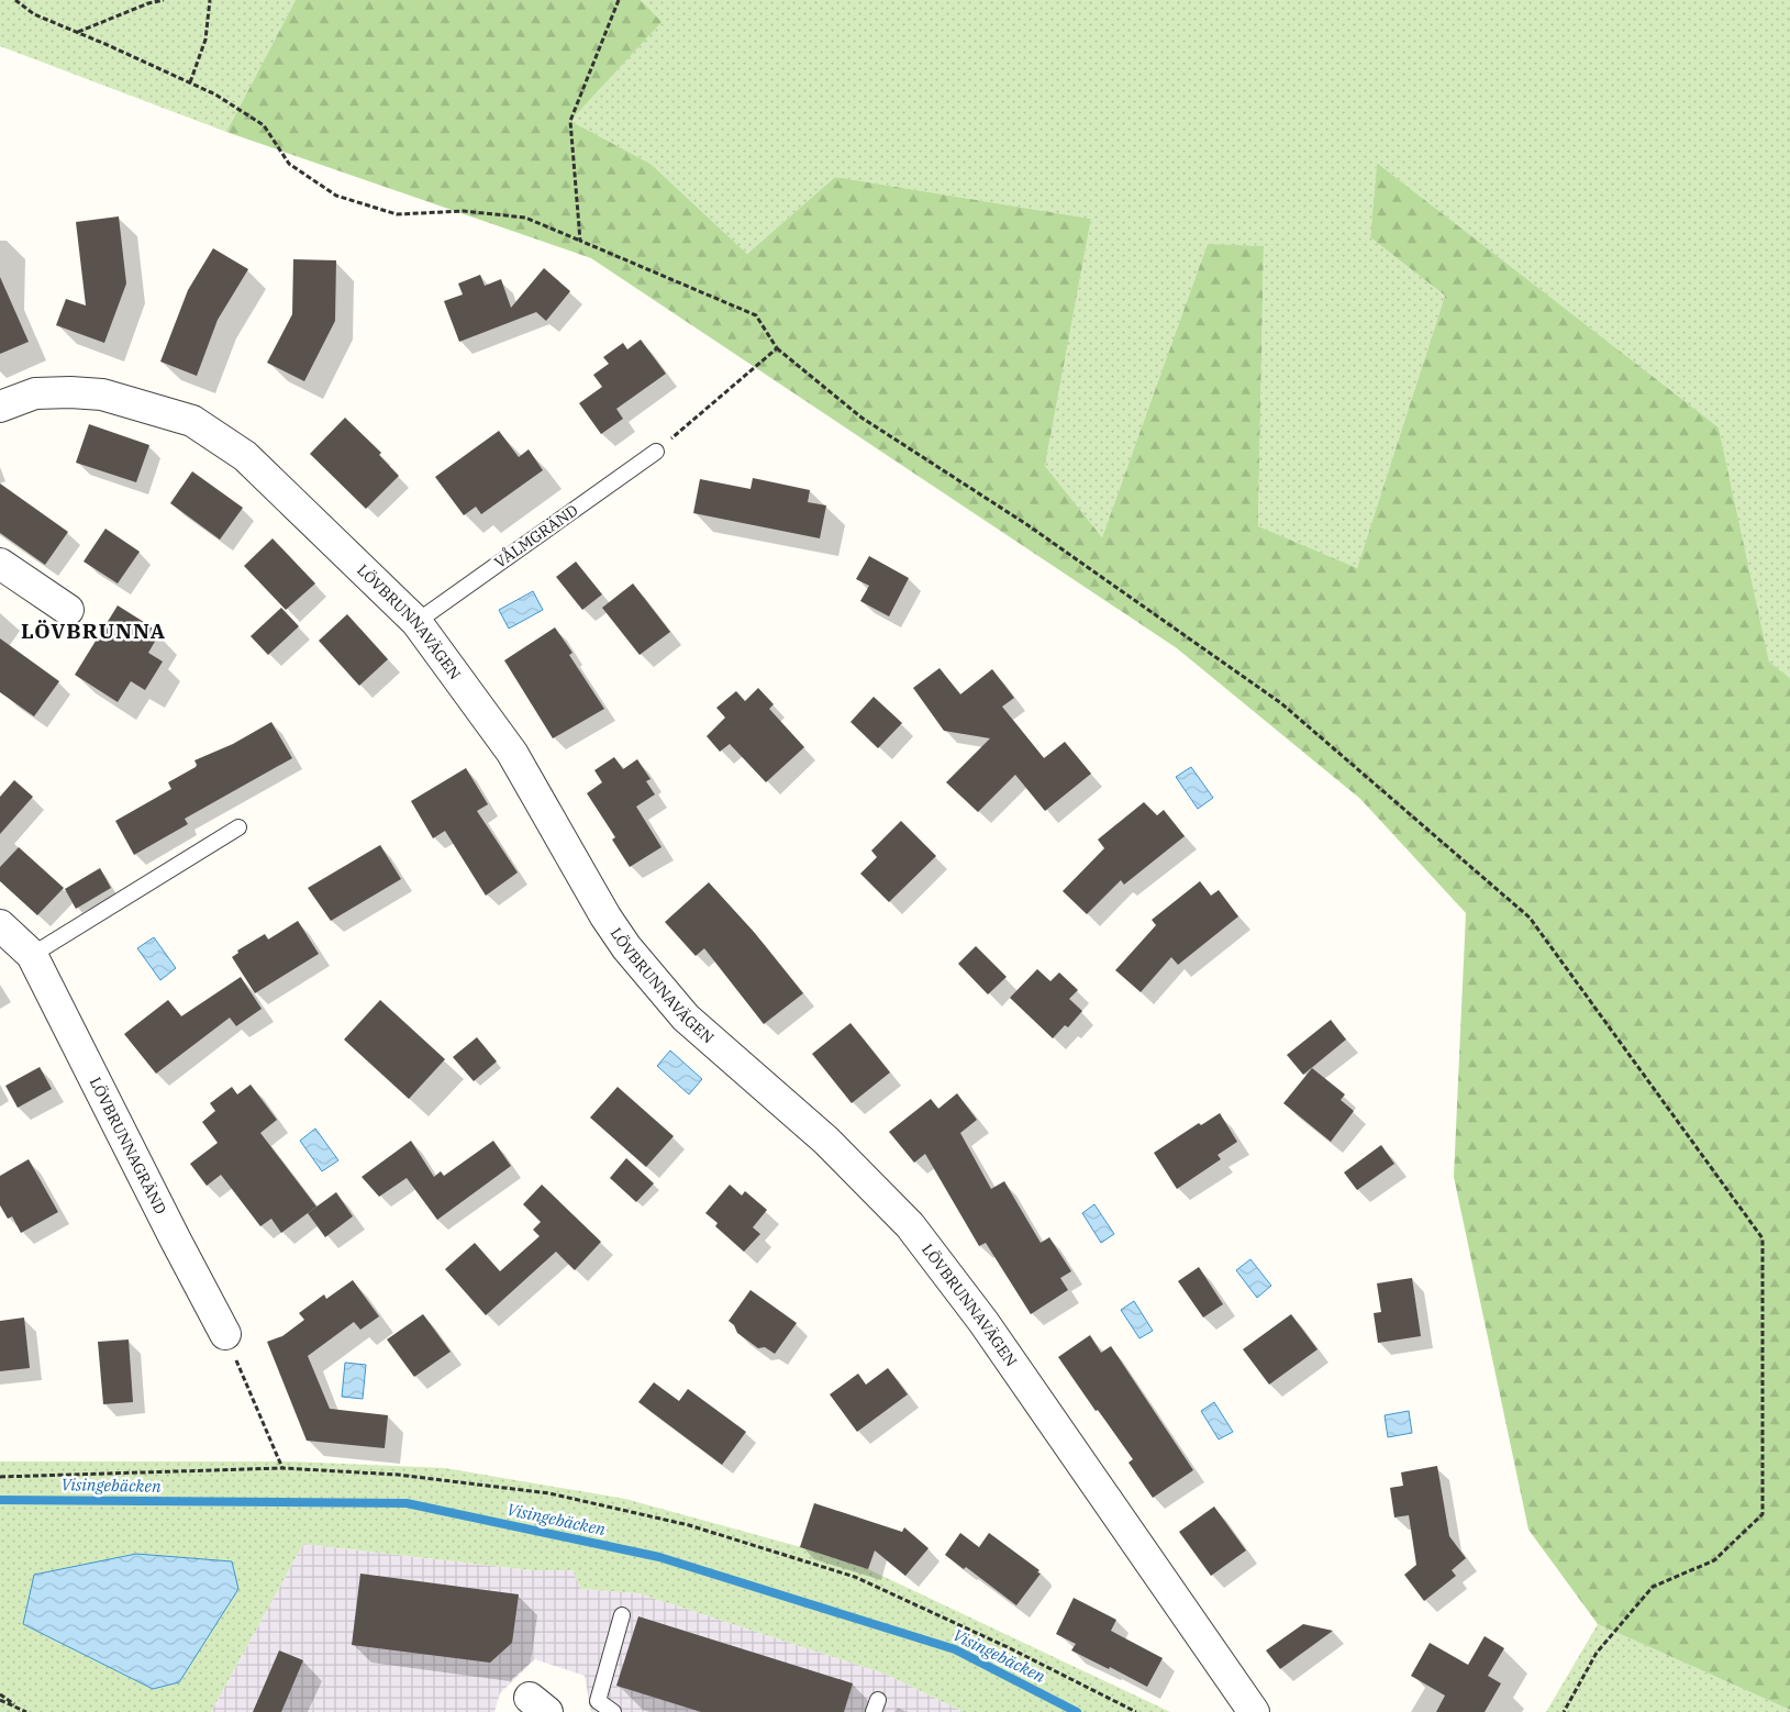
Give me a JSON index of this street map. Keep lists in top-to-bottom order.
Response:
{
  "streets": {
    "street": ["LÖVBRUNNAVÄGEN", "LÖVBRUNNAGRÄND"],
    "lane": ["VÅLMGRÄND"]
  },
  "crossings": [
    ["VÅLMGRÄND", "LÖVBRUNNAVÄGEN"]
  ],
  "districts": ["LÖVBRUNNA"],
  "water": ["Visingebäcken"]
}
